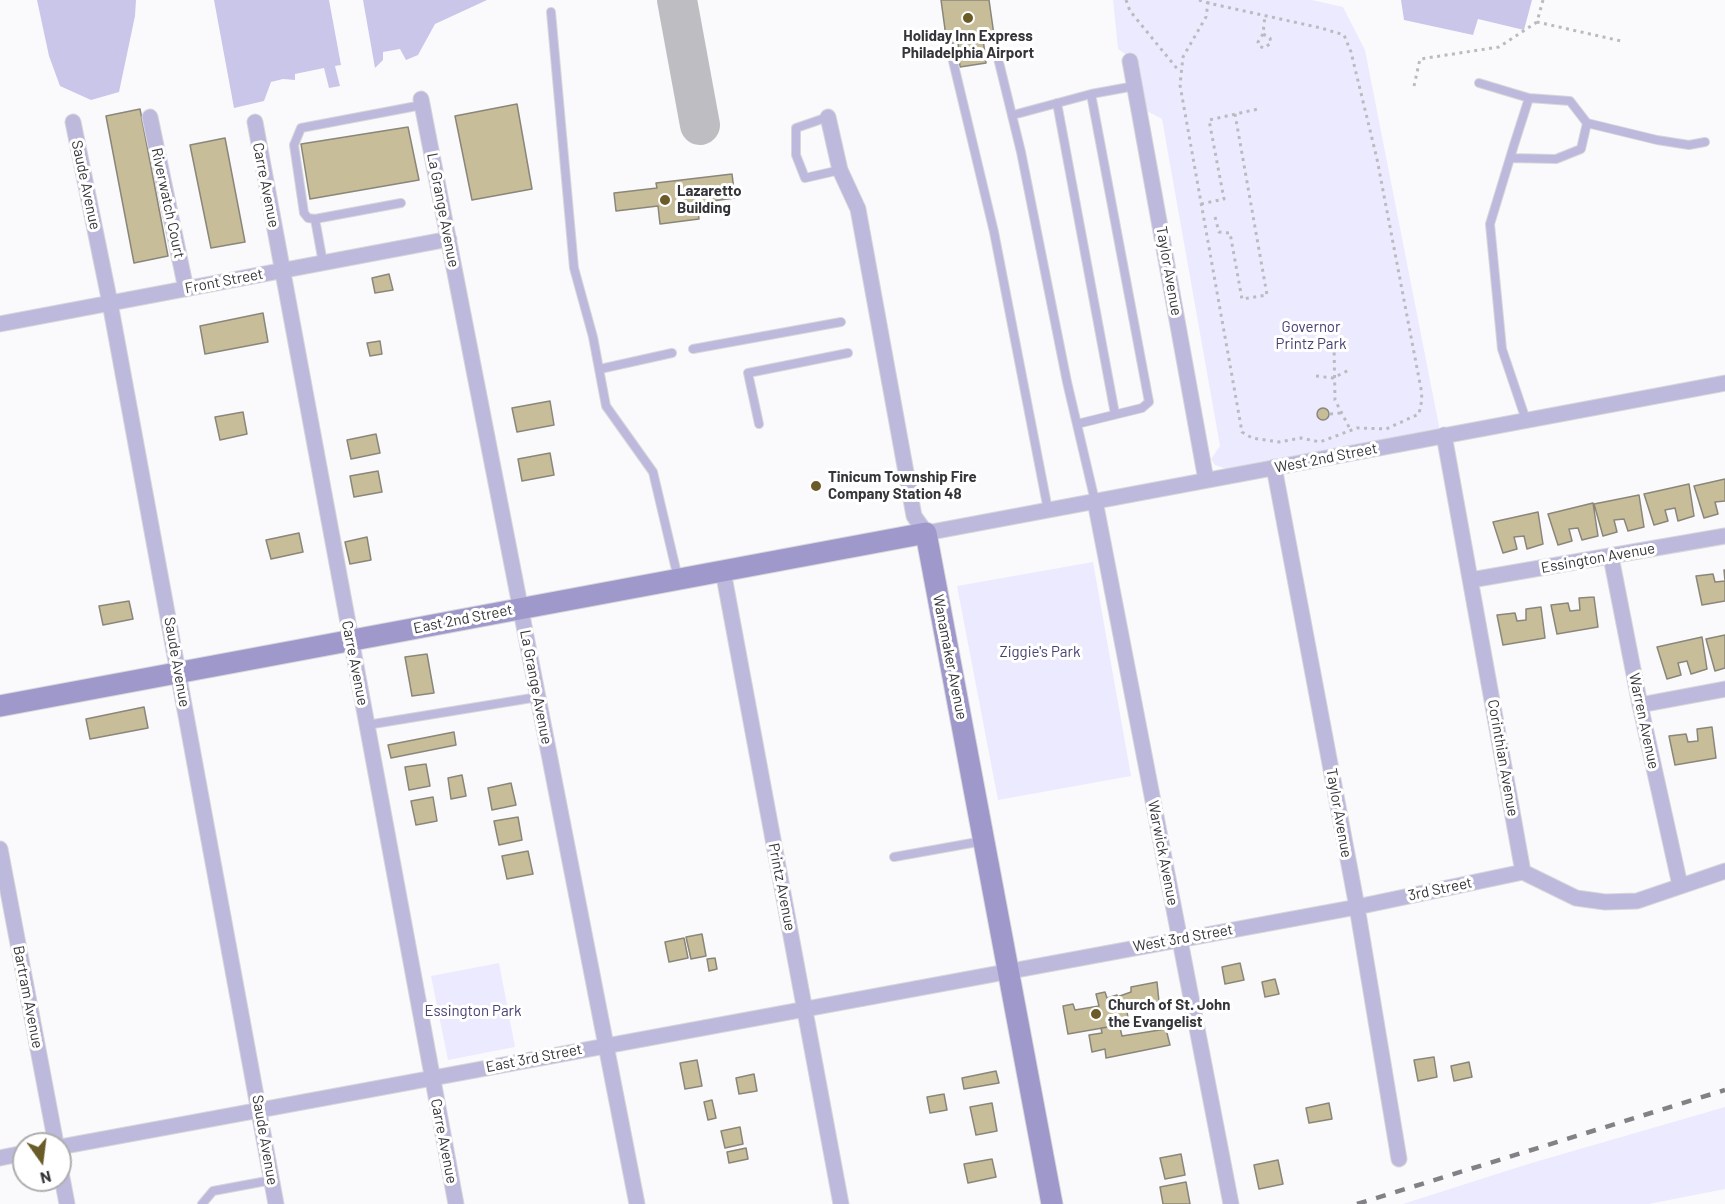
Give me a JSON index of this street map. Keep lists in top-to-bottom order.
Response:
{
  "streets": {
    "street": [
      "Saude Avenue",
      "Carre Avenue",
      "Riverwatch Court",
      "La Grange Avenue",
      "Taylor Avenue",
      "Front Street",
      "West 2nd Street",
      "Essington Avenue",
      "East 2nd Street",
      "Wanamaker Avenue",
      "Warren Avenue",
      "Corinthian Avenue",
      "Warwick Avenue",
      "Printz Avenue",
      "3rd Street",
      "West 3rd Street",
      "Bartram Avenue",
      "East 3rd Street"
    ]
  },
  "crossings": [
    ["Saude Avenue", "Front Street"],
    ["Saude Avenue", "East 2nd Street"],
    ["Saude Avenue", "East 3rd Street"],
    ["Carre Avenue", "Front Street"],
    ["Carre Avenue", "East 2nd Street"],
    ["Carre Avenue", "East 3rd Street"],
    ["Riverwatch Court", "Front Street"],
    ["La Grange Avenue", "Front Street"],
    ["La Grange Avenue", "East 2nd Street"],
    ["La Grange Avenue", "East 3rd Street"],
    ["Taylor Avenue", "West 2nd Street"],
    ["Taylor Avenue", "3rd Street"],
    ["Taylor Avenue", "West 3rd Street"],
    ["West 2nd Street", "East 2nd Street"],
    ["West 2nd Street", "Wanamaker Avenue"],
    ["West 2nd Street", "Corinthian Avenue"],
    ["West 2nd Street", "Warwick Avenue"],
    ["Essington Avenue", "Warren Avenue"],
    ["Essington Avenue", "Corinthian Avenue"],
    ["East 2nd Street", "Wanamaker Avenue"],
    ["East 2nd Street", "Printz Avenue"],
    ["Wanamaker Avenue", "West 3rd Street"],
    ["Wanamaker Avenue", "East 3rd Street"],
    ["Corinthian Avenue", "3rd Street"],
    ["Warwick Avenue", "West 3rd Street"],
    ["Printz Avenue", "East 3rd Street"],
    ["3rd Street", "West 3rd Street"],
    ["West 3rd Street", "East 3rd Street"]
  ],
  "parks": ["Governor Printz Park", "Ziggie's Park", "Essington Park"],
  "places": [
    "Holiday Inn Express Philadelphia Airport",
    "Lazaretto Building",
    "Tinicum Township Fire Company Station 48",
    "Church of St. John the Evangelist"
  ],
  "north": "bottom"
}
